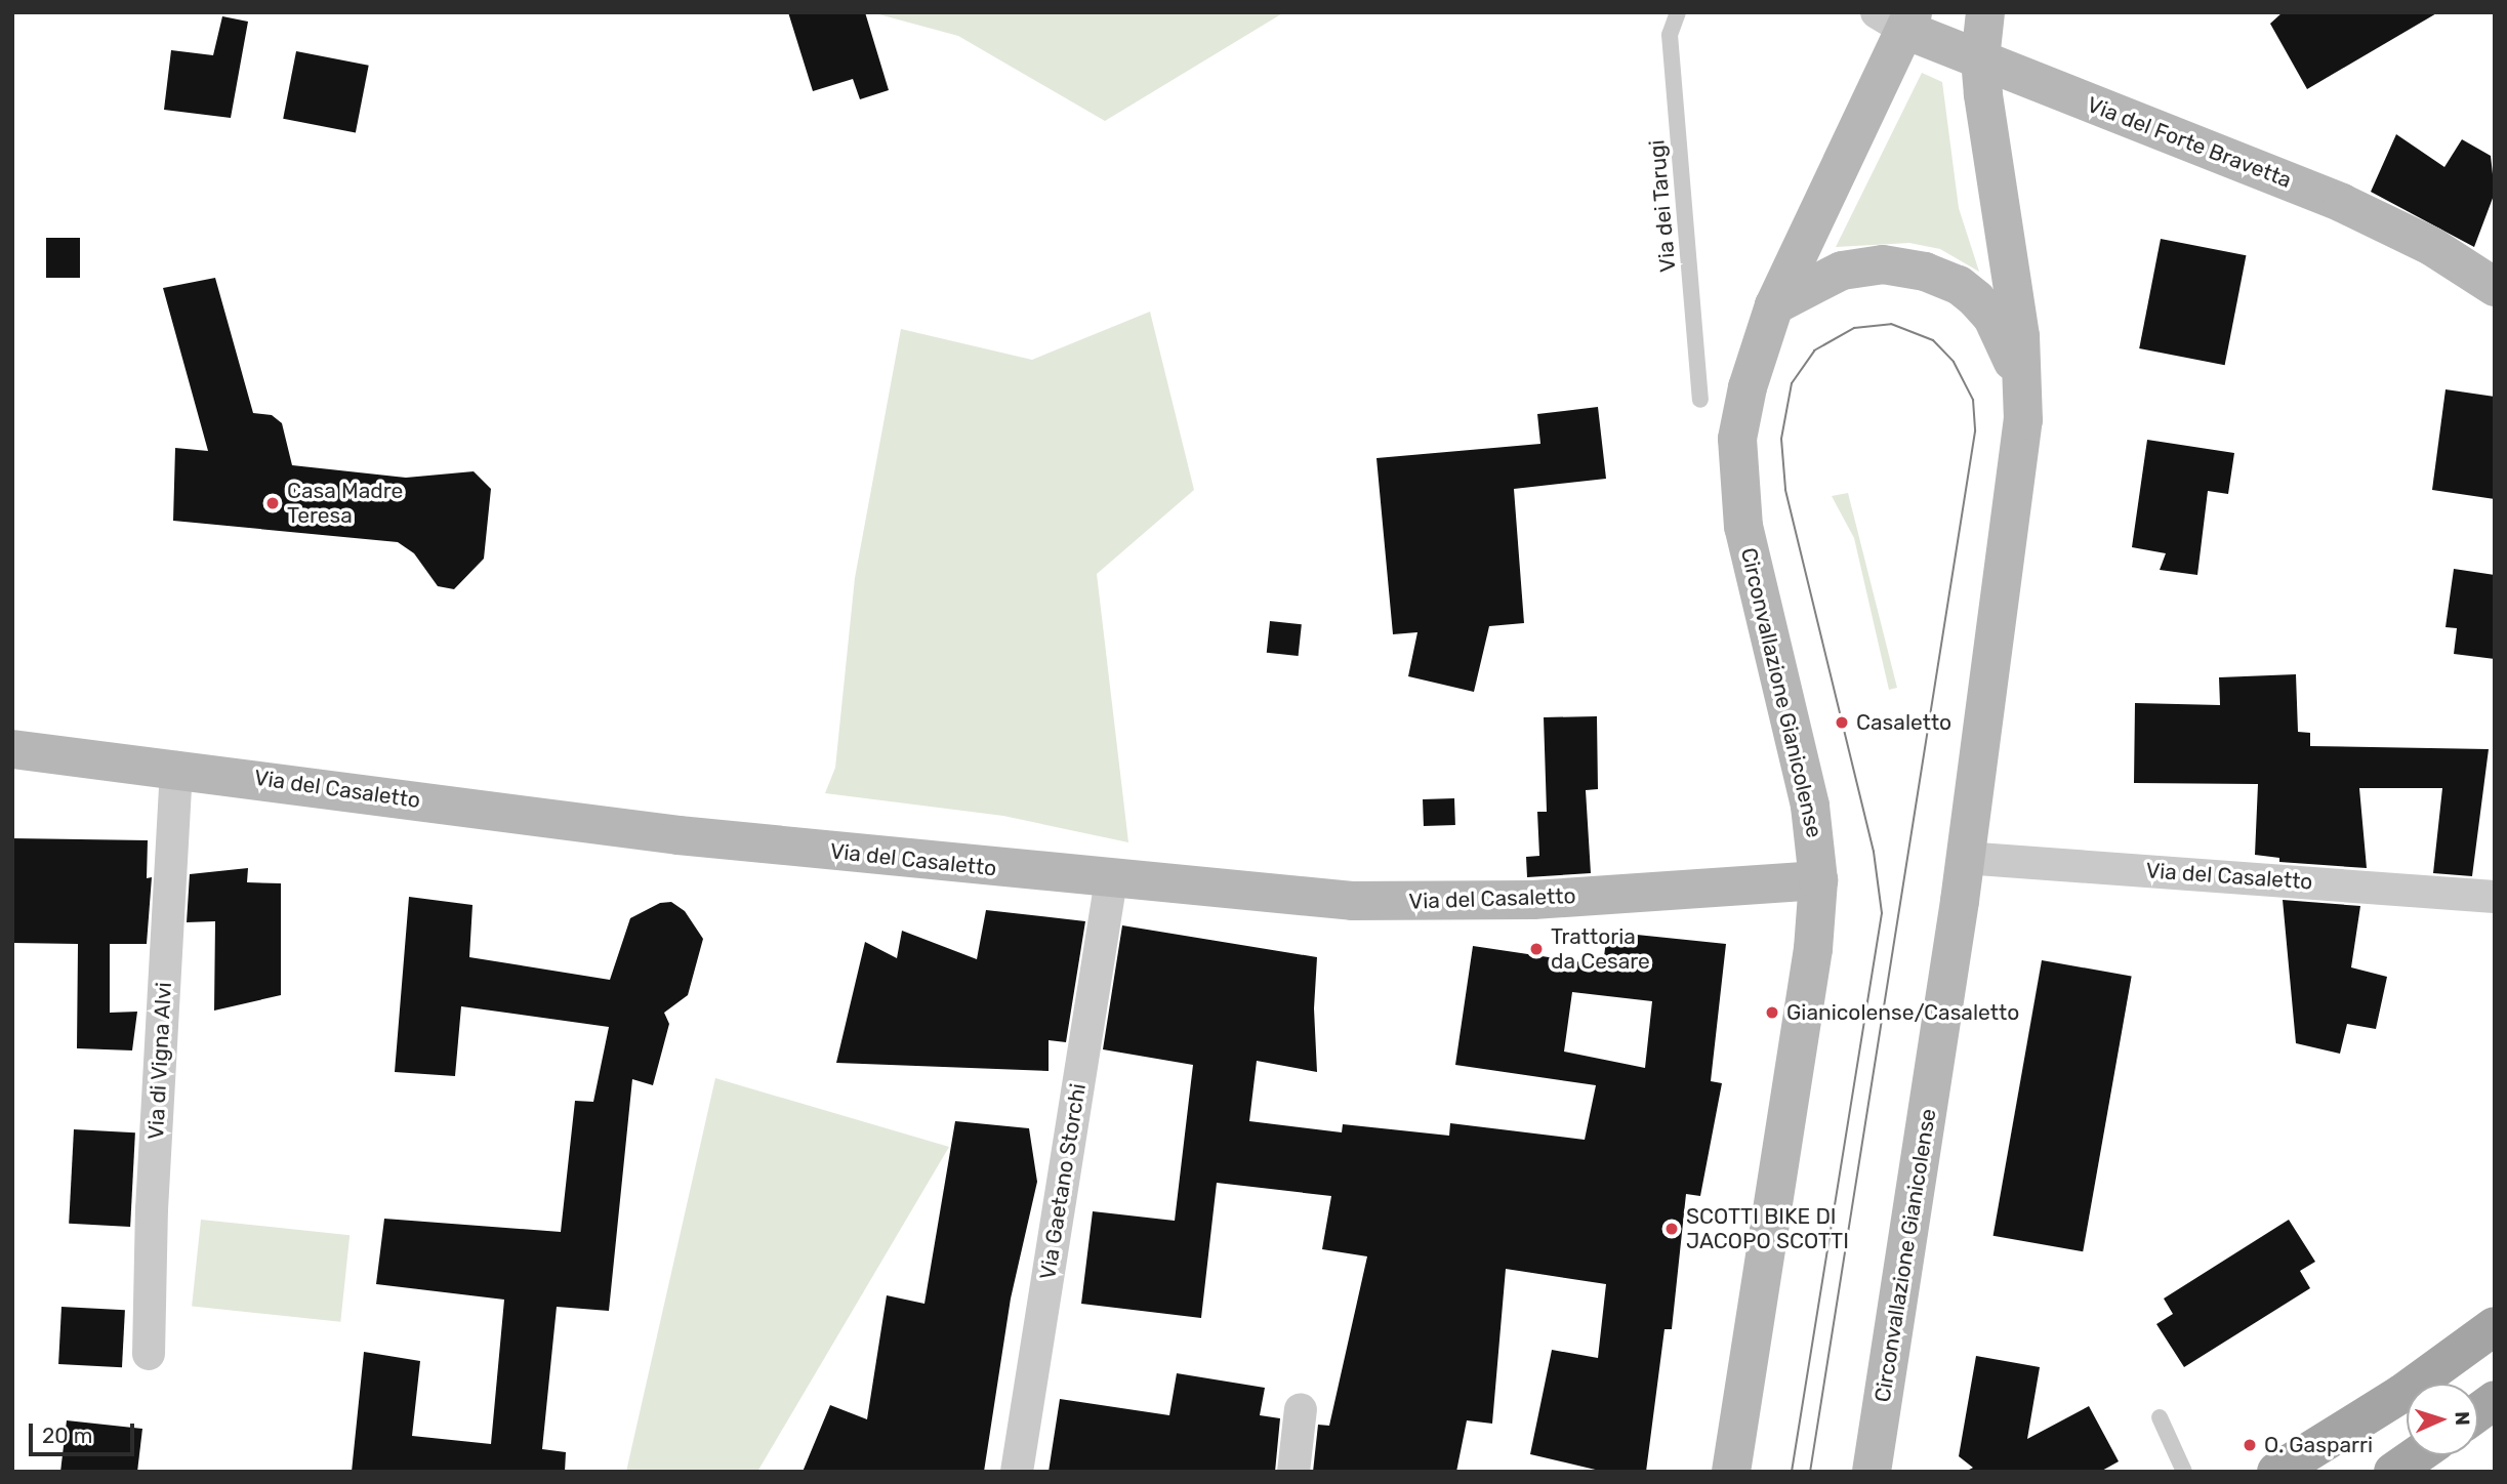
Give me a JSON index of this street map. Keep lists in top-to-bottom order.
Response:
{
  "streets": {
    "main road": ["Via del Forte Bravetta", "Circonvallazione Gianicolense", "Via del Casaletto"],
    "street": ["Via di Vigna Alvi", "Via Gaetano Storchi"],
    "lane": ["Via dei Tarugi"]
  },
  "crossings": [
    ["Via del Forte Bravetta", "Circonvallazione Gianicolense"],
    ["Circonvallazione Gianicolense", "Via del Casaletto"],
    ["Via del Casaletto", "Via di Vigna Alvi"]
  ],
  "places": [
    "Casa Madre Teresa",
    "Casaletto",
    "Trattoria da Cesare",
    "Gianicolense/Casaletto",
    "SCOTTI BIKE DI JACOPO SCOTTI",
    "O. Gasparri"
  ],
  "scale_bar": "20 m",
  "north": "right"
}
